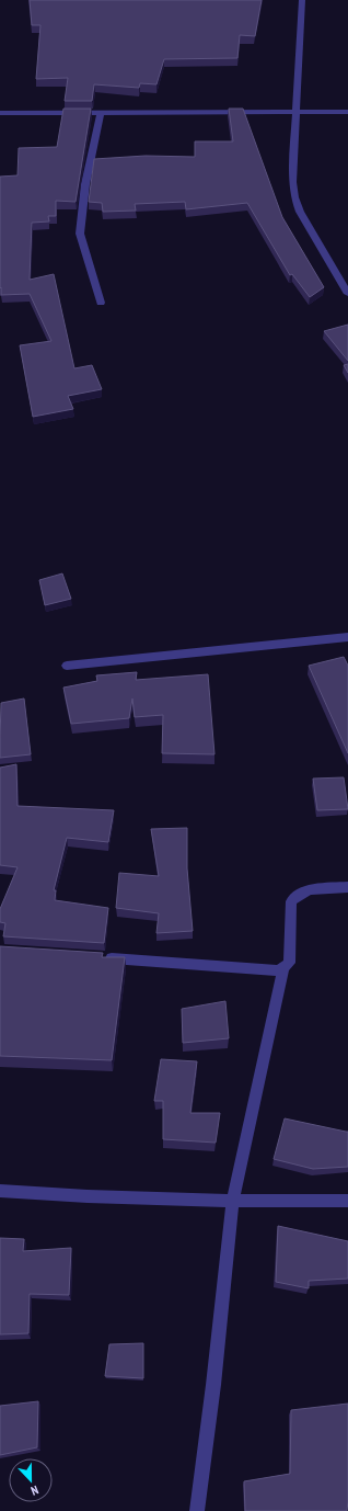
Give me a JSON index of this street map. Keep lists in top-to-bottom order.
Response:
{
  "north": "bottom"
}
